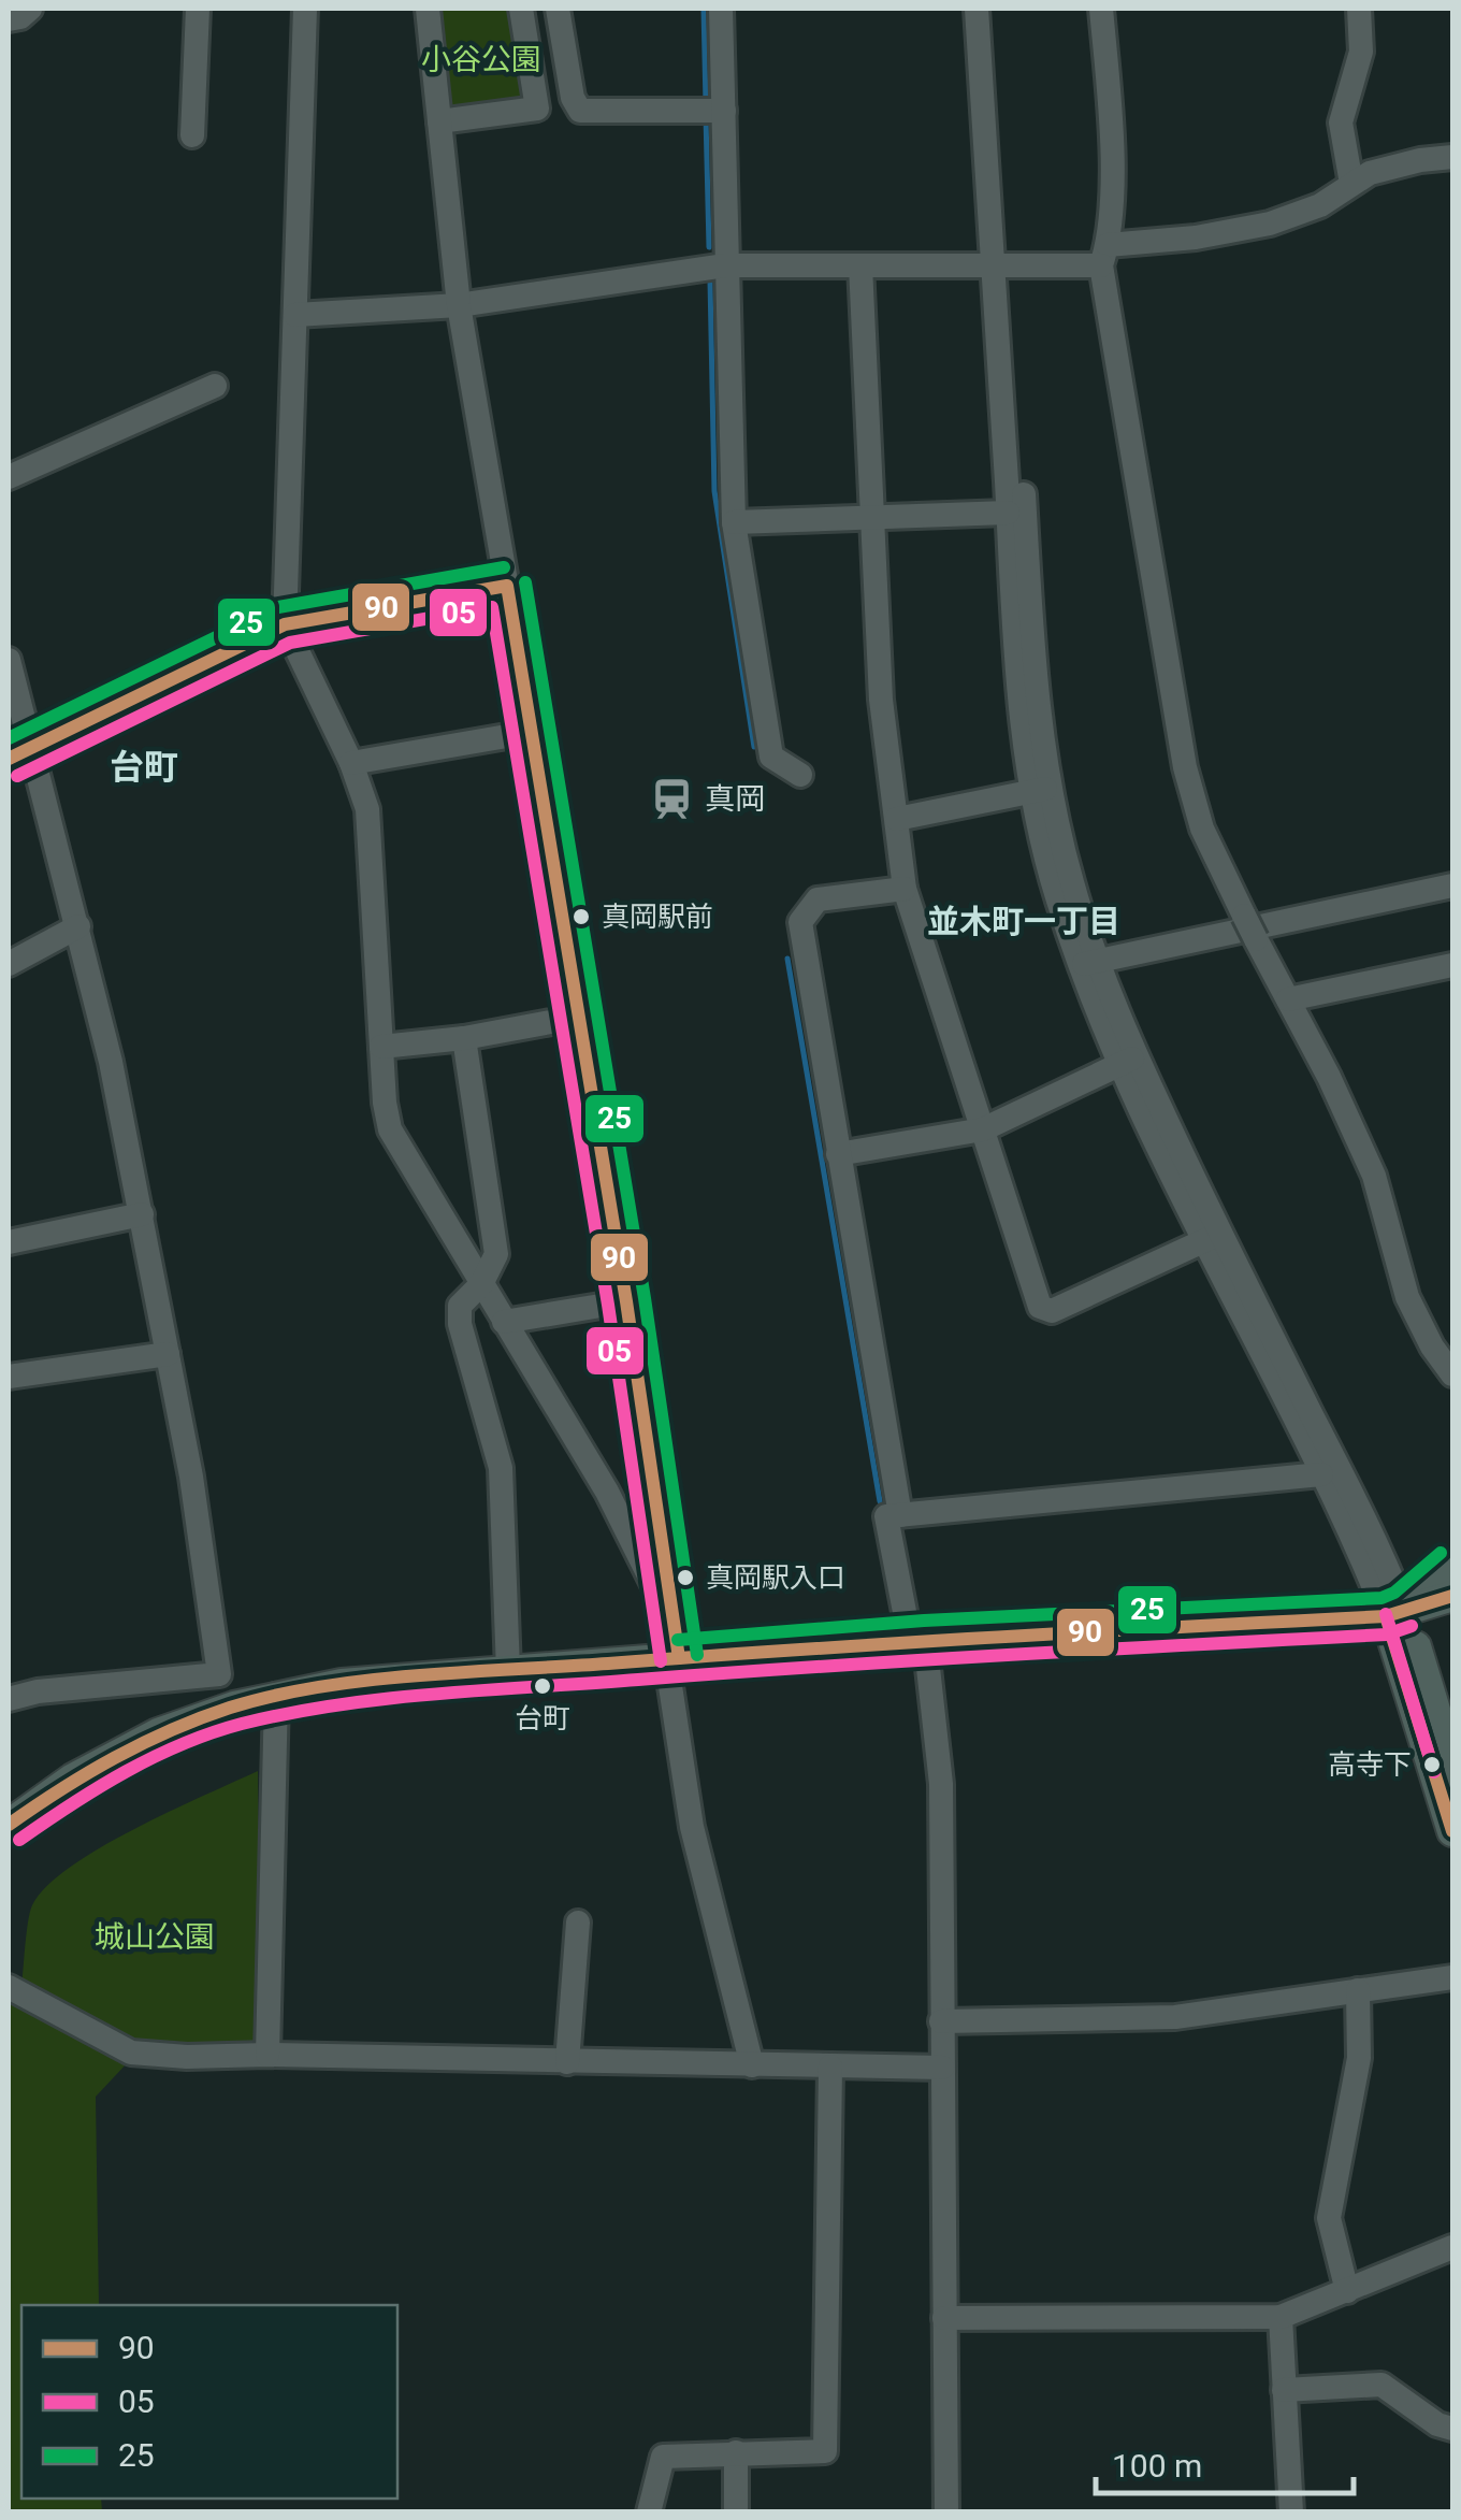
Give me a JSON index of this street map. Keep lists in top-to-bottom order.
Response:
{
  "districts": ["台町", "並木町一丁目"],
  "parks": ["小谷公園", "城山公園"],
  "places": {
    "station": ["真岡"],
    "other": [
      "真岡駅前",
      "真岡駅入口",
      "台町",
      "高寺下"
    ]
  },
  "lines": ["transit line 25", "transit line 90", "transit line 05"],
  "legend": ["90", "05", "25"],
  "scale_bar": "100 m"
}
